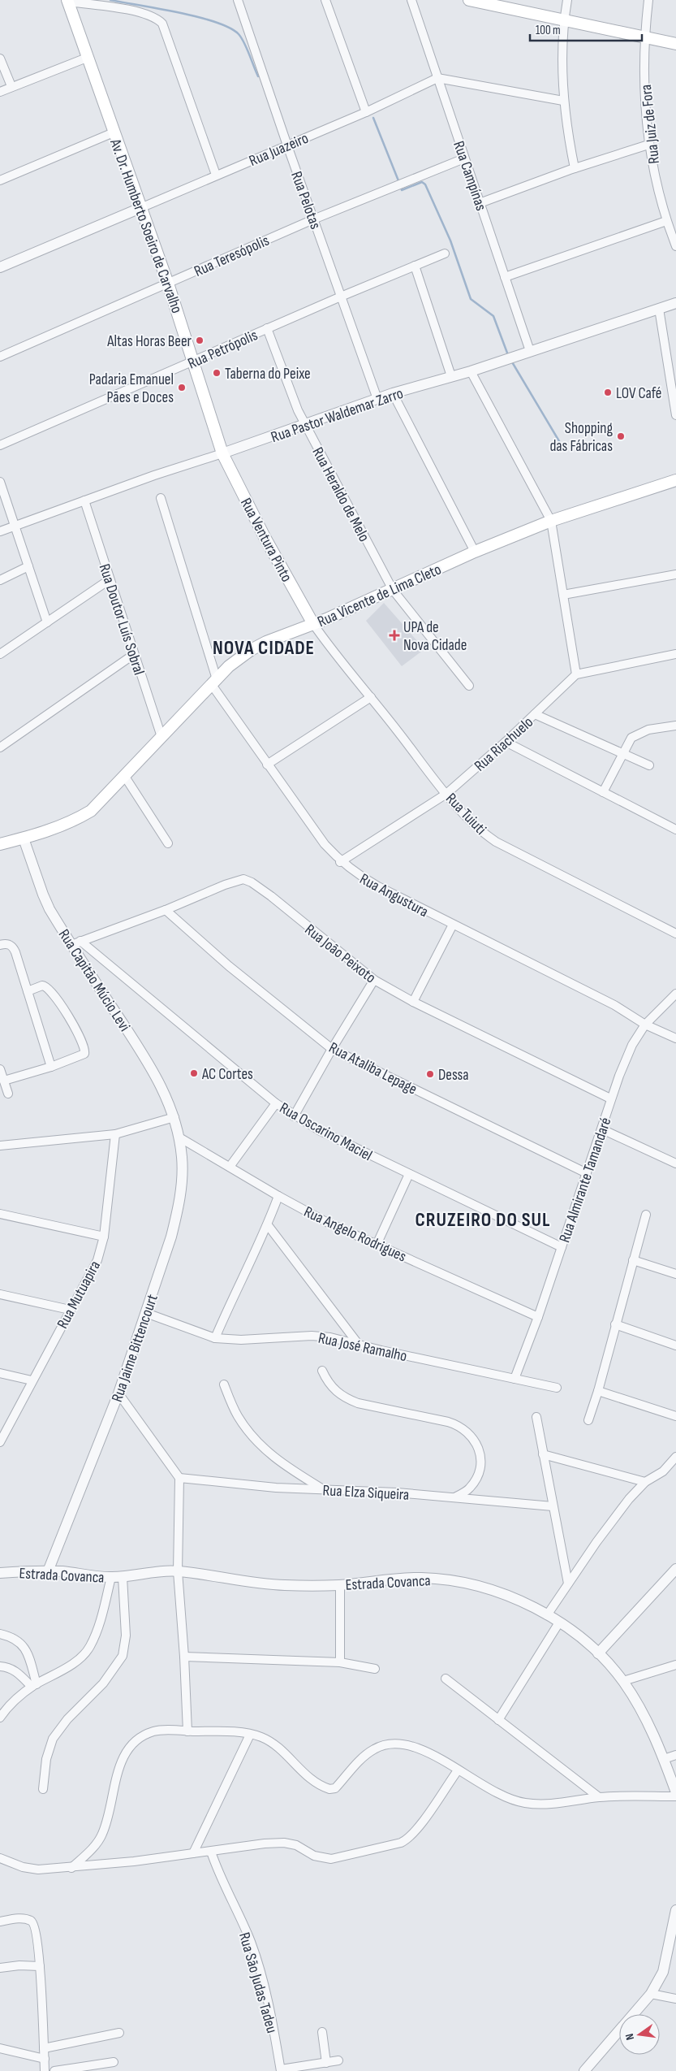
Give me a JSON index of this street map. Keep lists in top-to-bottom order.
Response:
{
  "streets": {
    "main road": ["Av. Dr. Humberto Soeiro de Carvalho", "Rua Ventura Pinto", "Rua Vicente de Lima Cleto"],
    "street": [
      "Rua Juiz de Fora",
      "Rua Juazeiro",
      "Rua Campínas",
      "Rua Pelotas",
      "Rua Teresópolis",
      "Rua Petrópolis",
      "Rua Pastor Waldemar Zarro",
      "Rua Heraldo de Melo",
      "Rua Doutor Luís Sobral",
      "Rua Riachuelo",
      "Rua Tuiuti",
      "Rua Angustura",
      "Rua João Peixoto",
      "Rua Capitão Múcio Levi",
      "Rua Ataliba Lepage",
      "Rua Oscarino Maciel",
      "Rua Almirante Tamandaré",
      "Rua Angelo Rodrigues",
      "Rua Mutuapira",
      "Rua José Ramalho",
      "Rua Jaime Bittencourt",
      "Rua Elza Siqueira",
      "Estrada Covanca",
      "Rua São Judas Tadeu"
    ]
  },
  "crossings": [
    ["Rua Juazeiro", "Rua Campínas"],
    ["Rua Juazeiro", "Rua Pelotas"],
    ["Rua Juazeiro", "Av. Dr. Humberto Soeiro de Carvalho"],
    ["Rua Campínas", "Rua Teresópolis"],
    ["Rua Campínas", "Rua Pastor Waldemar Zarro"],
    ["Rua Pelotas", "Rua Teresópolis"],
    ["Rua Pelotas", "Rua Petrópolis"],
    ["Rua Pelotas", "Rua Pastor Waldemar Zarro"],
    ["Av. Dr. Humberto Soeiro de Carvalho", "Rua Teresópolis"],
    ["Av. Dr. Humberto Soeiro de Carvalho", "Rua Petrópolis"],
    ["Av. Dr. Humberto Soeiro de Carvalho", "Rua Pastor Waldemar Zarro"],
    ["Av. Dr. Humberto Soeiro de Carvalho", "Rua Ventura Pinto"],
    ["Rua Petrópolis", "Rua Heraldo de Melo"],
    ["Rua Pastor Waldemar Zarro", "Rua Heraldo de Melo"],
    ["Rua Pastor Waldemar Zarro", "Rua Ventura Pinto"],
    ["Rua Pastor Waldemar Zarro", "Rua Doutor Luís Sobral"],
    ["Rua Heraldo de Melo", "Rua Vicente de Lima Cleto"],
    ["Rua Ventura Pinto", "Rua Vicente de Lima Cleto"],
    ["Rua Ventura Pinto", "Rua Tuiuti"],
    ["Rua Vicente de Lima Cleto", "Rua Doutor Luís Sobral"],
    ["Rua Vicente de Lima Cleto", "Rua Tuiuti"],
    ["Rua Vicente de Lima Cleto", "Rua Angustura"],
    ["Rua Vicente de Lima Cleto", "Rua Capitão Múcio Levi"],
    ["Rua Riachuelo", "Rua Tuiuti"],
    ["Rua Riachuelo", "Rua Angustura"],
    ["Rua Angustura", "Rua Almirante Tamandaré"],
    ["Rua João Peixoto", "Rua Capitão Múcio Levi"],
    ["Rua João Peixoto", "Rua Ataliba Lepage"],
    ["Rua João Peixoto", "Rua Oscarino Maciel"],
    ["Rua João Peixoto", "Rua Almirante Tamandaré"],
    ["Rua Capitão Múcio Levi", "Rua Oscarino Maciel"],
    ["Rua Capitão Múcio Levi", "Rua Jaime Bittencourt"],
    ["Rua Ataliba Lepage", "Rua Almirante Tamandaré"],
    ["Rua Oscarino Maciel", "Rua Almirante Tamandaré"],
    ["Rua Almirante Tamandaré", "Rua Angelo Rodrigues"],
    ["Rua Almirante Tamandaré", "Rua José Ramalho"],
    ["Rua Angelo Rodrigues", "Rua Jaime Bittencourt"],
    ["Rua José Ramalho", "Rua Jaime Bittencourt"],
    ["Rua Jaime Bittencourt", "Estrada Covanca"]
  ],
  "districts": ["NOVA CIDADE", "CRUZEIRO DO SUL"],
  "places": {
    "other": [
      "Altas Horas Beer",
      "Taberna do Peixe",
      "Padaria Emanuel Pães e Doces",
      "LOV Café",
      "Shopping das Fábricas",
      "AC Cortes",
      "Dessa"
    ],
    "health": ["UPA de Nova Cidade"]
  },
  "scale_bar": "100 m",
  "north": "left"
}
